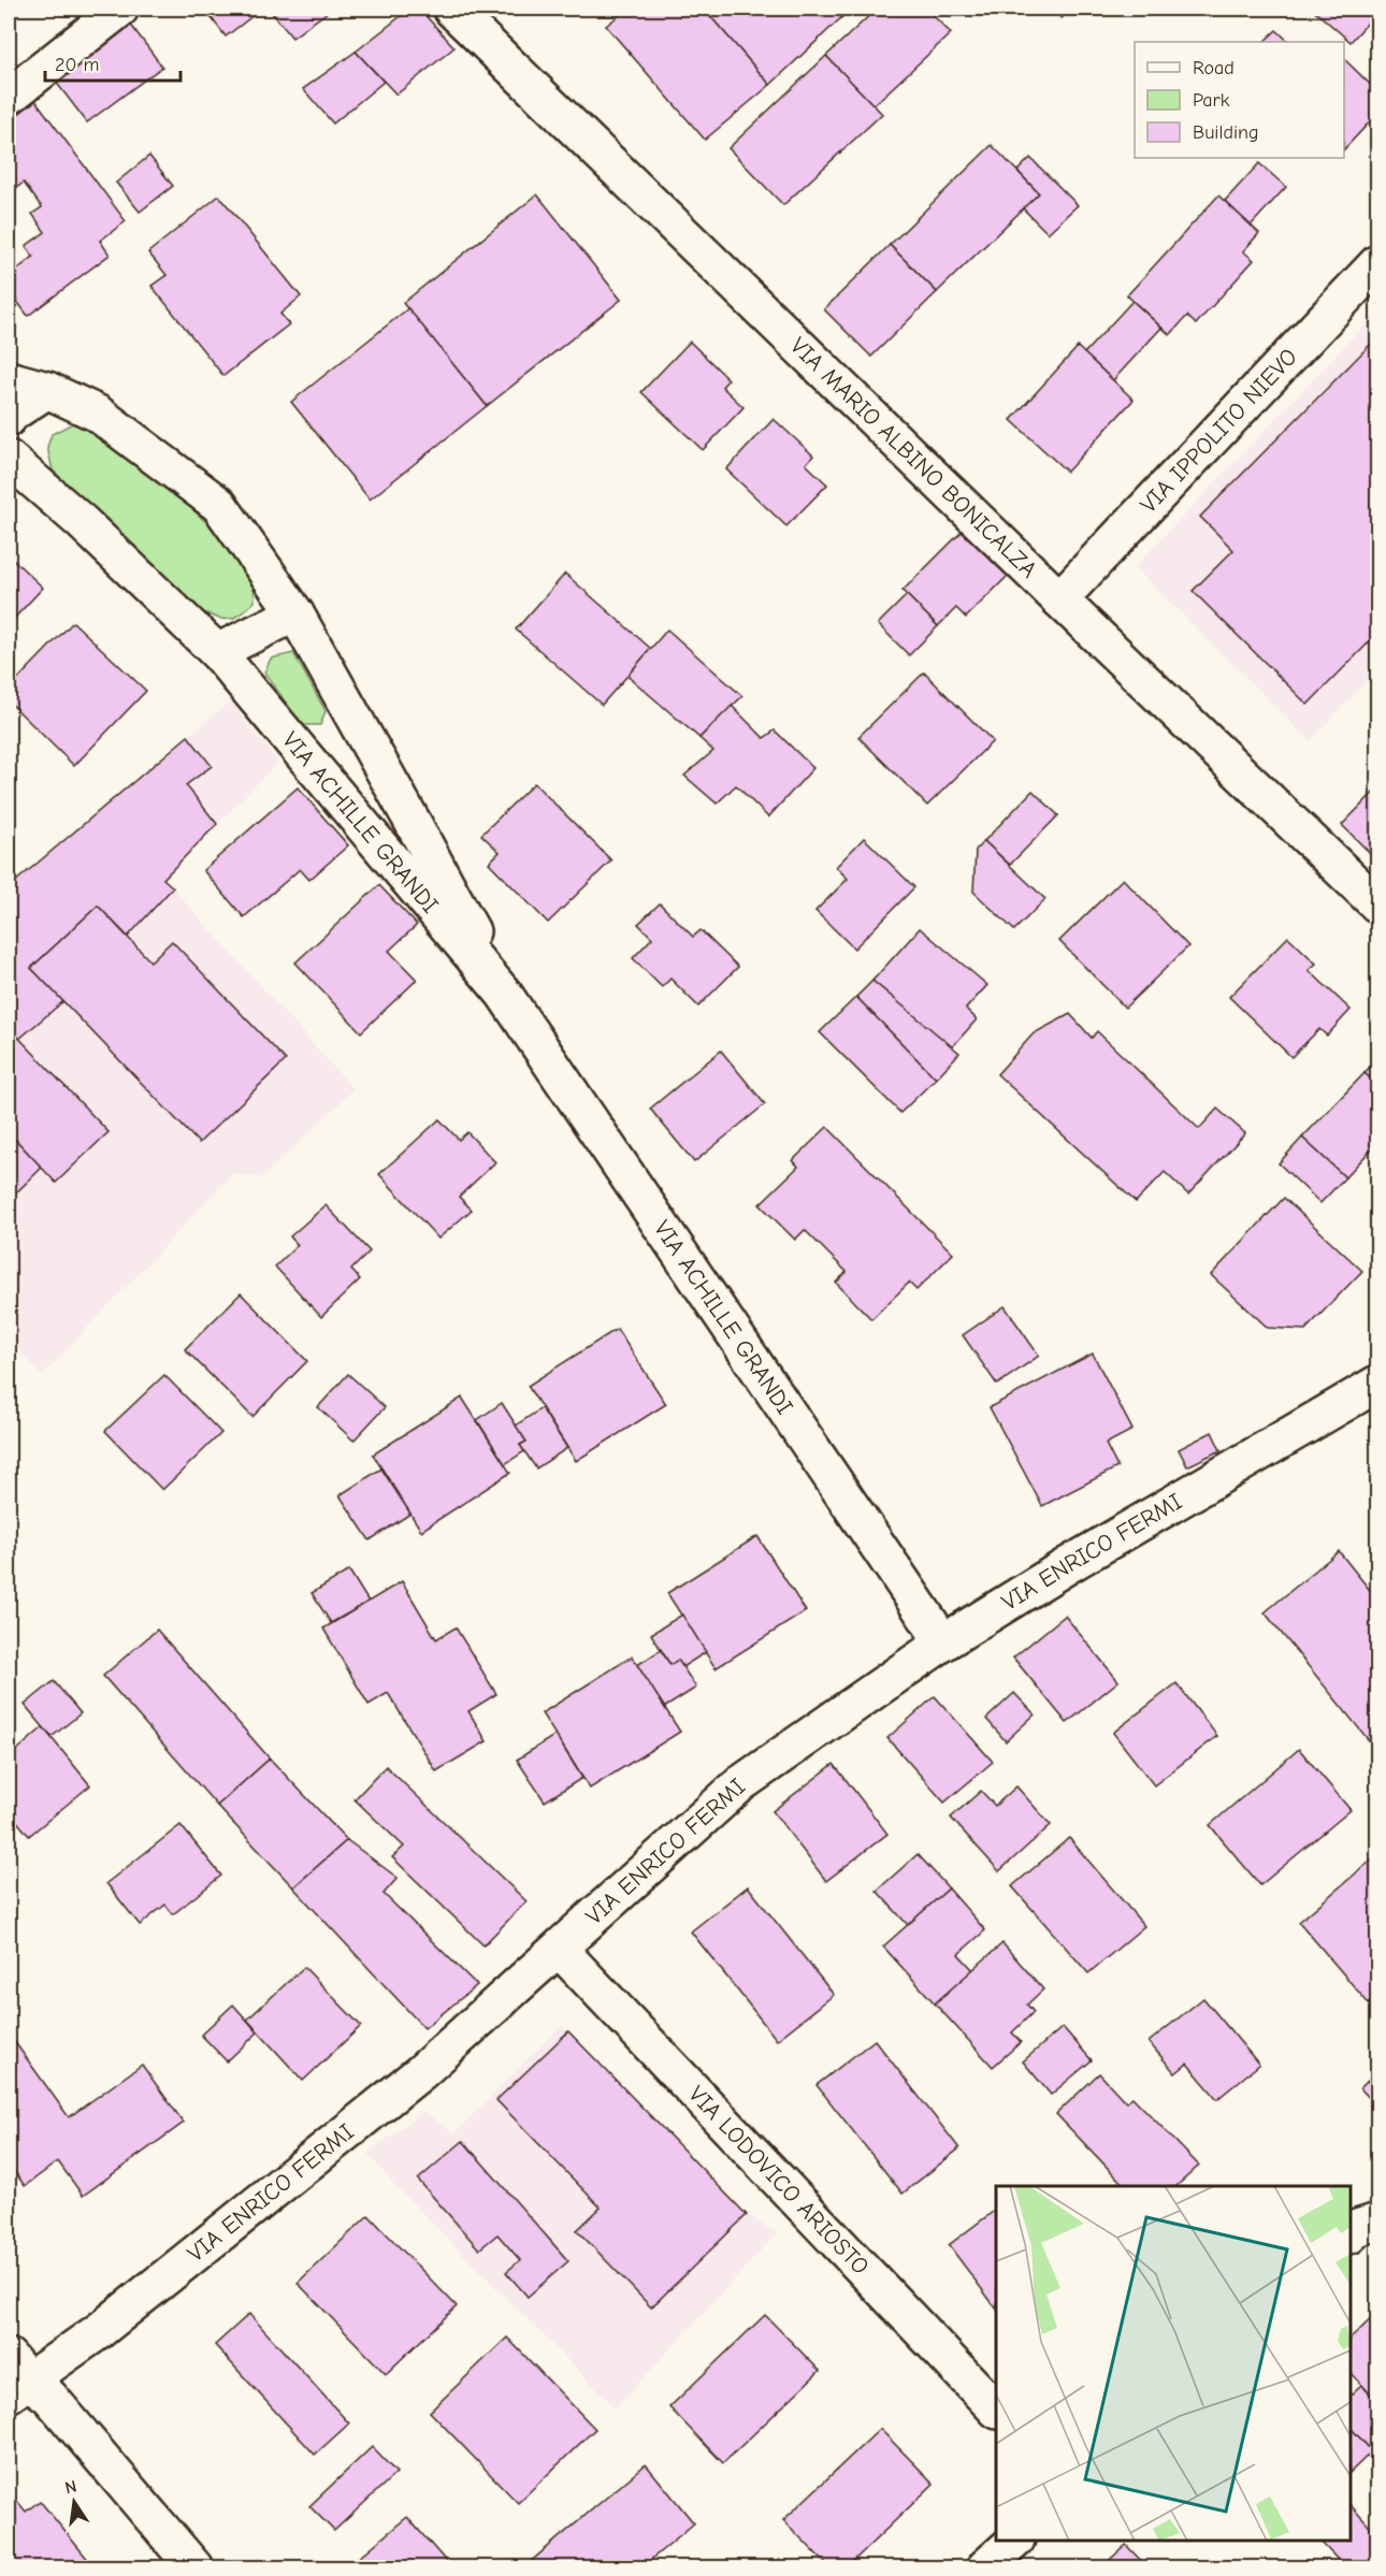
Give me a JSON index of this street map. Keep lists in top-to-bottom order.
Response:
{
  "streets": {
    "street": [
      "VIA IPPOLITO NIEVO",
      "VIA MARIO ALBINO BONICALZA",
      "VIA ACHILLE GRANDI",
      "VIA ENRICO FERMI",
      "VIA LODOVICO ARIOSTO"
    ]
  },
  "crossings": [
    ["VIA IPPOLITO NIEVO", "VIA MARIO ALBINO BONICALZA"],
    ["VIA ACHILLE GRANDI", "VIA ENRICO FERMI"],
    ["VIA ENRICO FERMI", "VIA LODOVICO ARIOSTO"]
  ],
  "legend": ["Road", "Park", "Building"],
  "scale_bar": "20 m",
  "north": "top"
}
